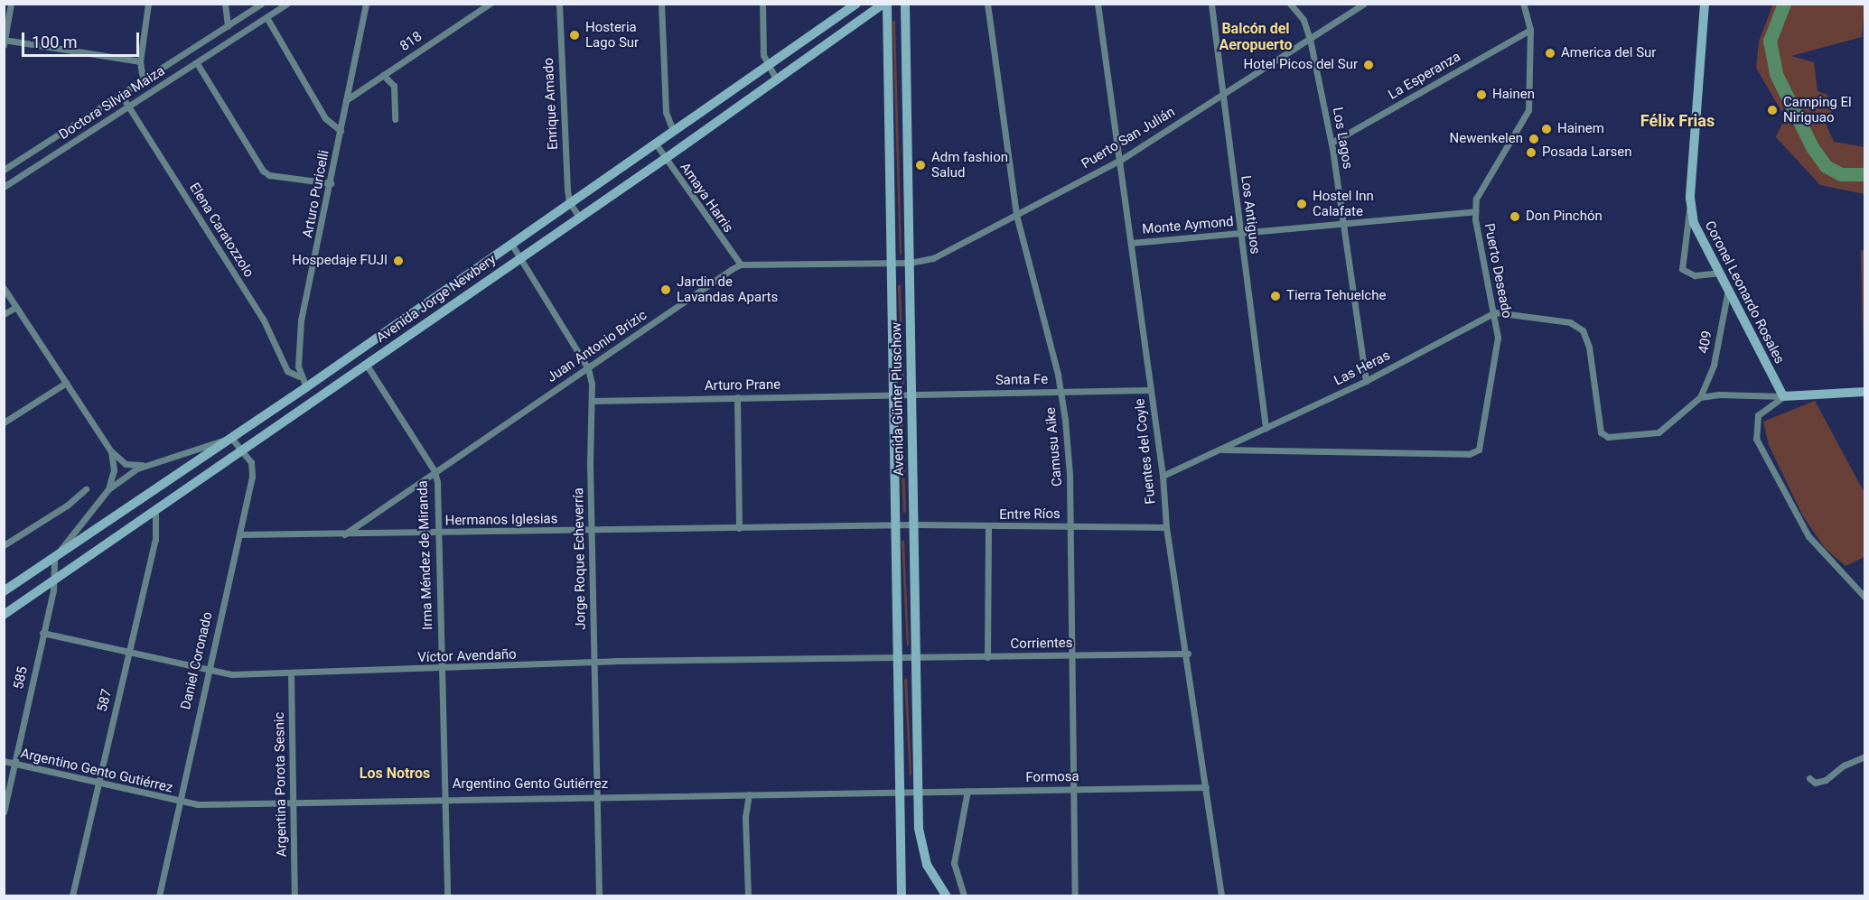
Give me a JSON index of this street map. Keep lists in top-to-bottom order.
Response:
{
  "streets": {
    "street": [
      "818",
      "La Esperanza",
      "Doctora Silvia Maiza",
      "Enrique Amado",
      "Puerto San Julián",
      "Los Lagos",
      "Arturo Puricelli",
      "Amaya Harris",
      "Los Antiguos",
      "Monte Aymond",
      "Elena Caratozzolo",
      "Puerto Deseado",
      "Coronel Leonardo Rosales",
      "Avenida Jorge Newbery",
      "409",
      "Juan Antonio Brizic",
      "Las Heras",
      "Santa Fe",
      "Arturo Prane",
      "Avenida Günter Pluschow",
      "Camusu Aike",
      "Fuentes del Coyle",
      "Entre Ríos",
      "Hermanos Iglesias",
      "Irma Méndez de Miranda",
      "Jorge Roque Echeverría",
      "Corrientes",
      "Víctor Avendaño",
      "Daniel Coronado",
      "585",
      "587",
      "Argentino Gento Gutiérrez",
      "Formosa",
      "Argentina Porota Sesnic"
    ]
  },
  "crossings": [
    ["818", "Arturo Puricelli"],
    ["La Esperanza", "Los Lagos"],
    ["La Esperanza", "Puerto Deseado"],
    ["Doctora Silvia Maiza", "Elena Caratozzolo"],
    ["Enrique Amado", "Avenida Jorge Newbery"],
    ["Puerto San Julián", "Los Lagos"],
    ["Puerto San Julián", "Los Antiguos"],
    ["Puerto San Julián", "Avenida Günter Pluschow"],
    ["Puerto San Julián", "Camusu Aike"],
    ["Puerto San Julián", "Fuentes del Coyle"],
    ["Los Lagos", "Monte Aymond"],
    ["Los Lagos", "Las Heras"],
    ["Arturo Puricelli", "Elena Caratozzolo"],
    ["Amaya Harris", "Avenida Jorge Newbery"],
    ["Amaya Harris", "Juan Antonio Brizic"],
    ["Los Antiguos", "Monte Aymond"],
    ["Los Antiguos", "Las Heras"],
    ["Monte Aymond", "Puerto Deseado"],
    ["Monte Aymond", "Fuentes del Coyle"],
    ["Puerto Deseado", "Las Heras"],
    ["Coronel Leonardo Rosales", "409"],
    ["Avenida Jorge Newbery", "Avenida Günter Pluschow"],
    ["Avenida Jorge Newbery", "Irma Méndez de Miranda"],
    ["Avenida Jorge Newbery", "Jorge Roque Echeverría"],
    ["Avenida Jorge Newbery", "Daniel Coronado"],
    ["Avenida Jorge Newbery", "585"],
    ["Avenida Jorge Newbery", "587"],
    ["Juan Antonio Brizic", "Hermanos Iglesias"],
    ["Juan Antonio Brizic", "Irma Méndez de Miranda"],
    ["Juan Antonio Brizic", "Jorge Roque Echeverría"],
    ["Las Heras", "Fuentes del Coyle"],
    ["Santa Fe", "Arturo Prane"],
    ["Santa Fe", "Avenida Günter Pluschow"],
    ["Santa Fe", "Camusu Aike"],
    ["Santa Fe", "Fuentes del Coyle"],
    ["Arturo Prane", "Avenida Günter Pluschow"],
    ["Arturo Prane", "Jorge Roque Echeverría"],
    ["Avenida Günter Pluschow", "Entre Ríos"],
    ["Avenida Günter Pluschow", "Hermanos Iglesias"],
    ["Avenida Günter Pluschow", "Corrientes"],
    ["Avenida Günter Pluschow", "Víctor Avendaño"],
    ["Avenida Günter Pluschow", "Argentino Gento Gutiérrez"],
    ["Avenida Günter Pluschow", "Formosa"],
    ["Camusu Aike", "Entre Ríos"],
    ["Camusu Aike", "Corrientes"],
    ["Camusu Aike", "Formosa"],
    ["Fuentes del Coyle", "Entre Ríos"],
    ["Fuentes del Coyle", "Corrientes"],
    ["Fuentes del Coyle", "Formosa"],
    ["Entre Ríos", "Hermanos Iglesias"],
    ["Hermanos Iglesias", "Irma Méndez de Miranda"],
    ["Hermanos Iglesias", "Jorge Roque Echeverría"],
    ["Hermanos Iglesias", "Daniel Coronado"],
    ["Irma Méndez de Miranda", "Víctor Avendaño"],
    ["Irma Méndez de Miranda", "Argentino Gento Gutiérrez"],
    ["Jorge Roque Echeverría", "Víctor Avendaño"],
    ["Jorge Roque Echeverría", "Argentino Gento Gutiérrez"],
    ["Corrientes", "Víctor Avendaño"],
    ["Víctor Avendaño", "Daniel Coronado"],
    ["Víctor Avendaño", "585"],
    ["Víctor Avendaño", "587"],
    ["Víctor Avendaño", "Argentina Porota Sesnic"],
    ["Daniel Coronado", "Argentino Gento Gutiérrez"],
    ["585", "Argentino Gento Gutiérrez"],
    ["587", "Argentino Gento Gutiérrez"],
    ["Argentino Gento Gutiérrez", "Formosa"],
    ["Argentino Gento Gutiérrez", "Argentina Porota Sesnic"]
  ],
  "districts": ["Balcón del Aeropuerto", "Félix Frias", "Los Notros"],
  "places": [
    "Hosteria Lago Sur",
    "America del Sur",
    "Hotel Picos del Sur",
    "Hainen",
    "Camping El Niriguao",
    "Hainem",
    "Newenkelen",
    "Posada Larsen",
    "Adm fashion Salud",
    "Hostel Inn Calafate",
    "Don Pinchón",
    "Hospedaje FUJI",
    "Jardin de Lavandas Aparts",
    "Tierra Tehuelche"
  ],
  "scale_bar": "100 m"
}
